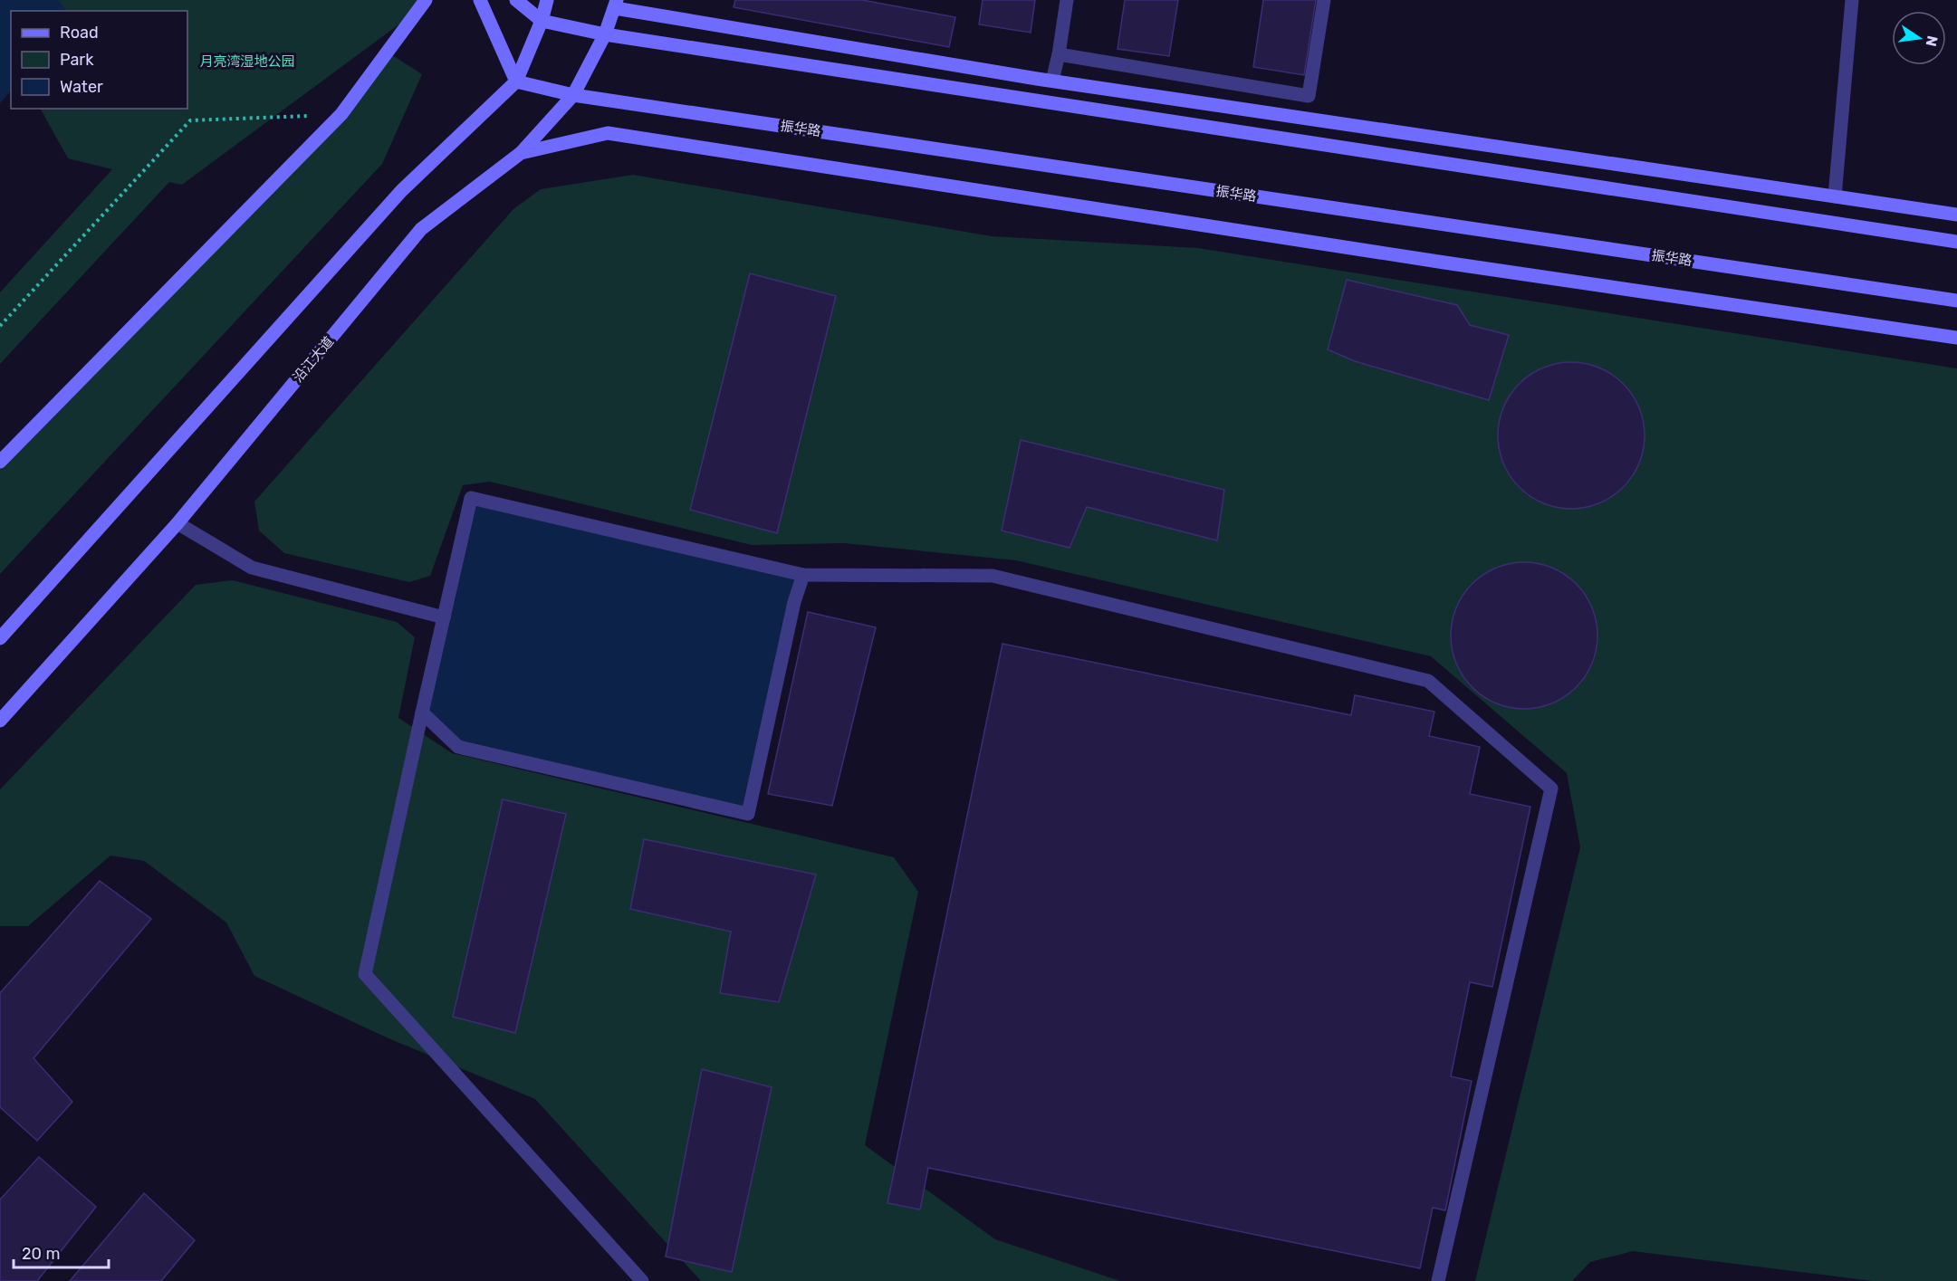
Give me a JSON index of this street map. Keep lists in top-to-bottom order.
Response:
{
  "streets": {
    "main road": ["振华路", "沿江大道"]
  },
  "crossings": [
    ["振华路", "沿江大道"]
  ],
  "parks": ["月亮湾湿地公园"],
  "legend": ["Road", "Park", "Water"],
  "scale_bar": "20 m",
  "north": "right"
}
